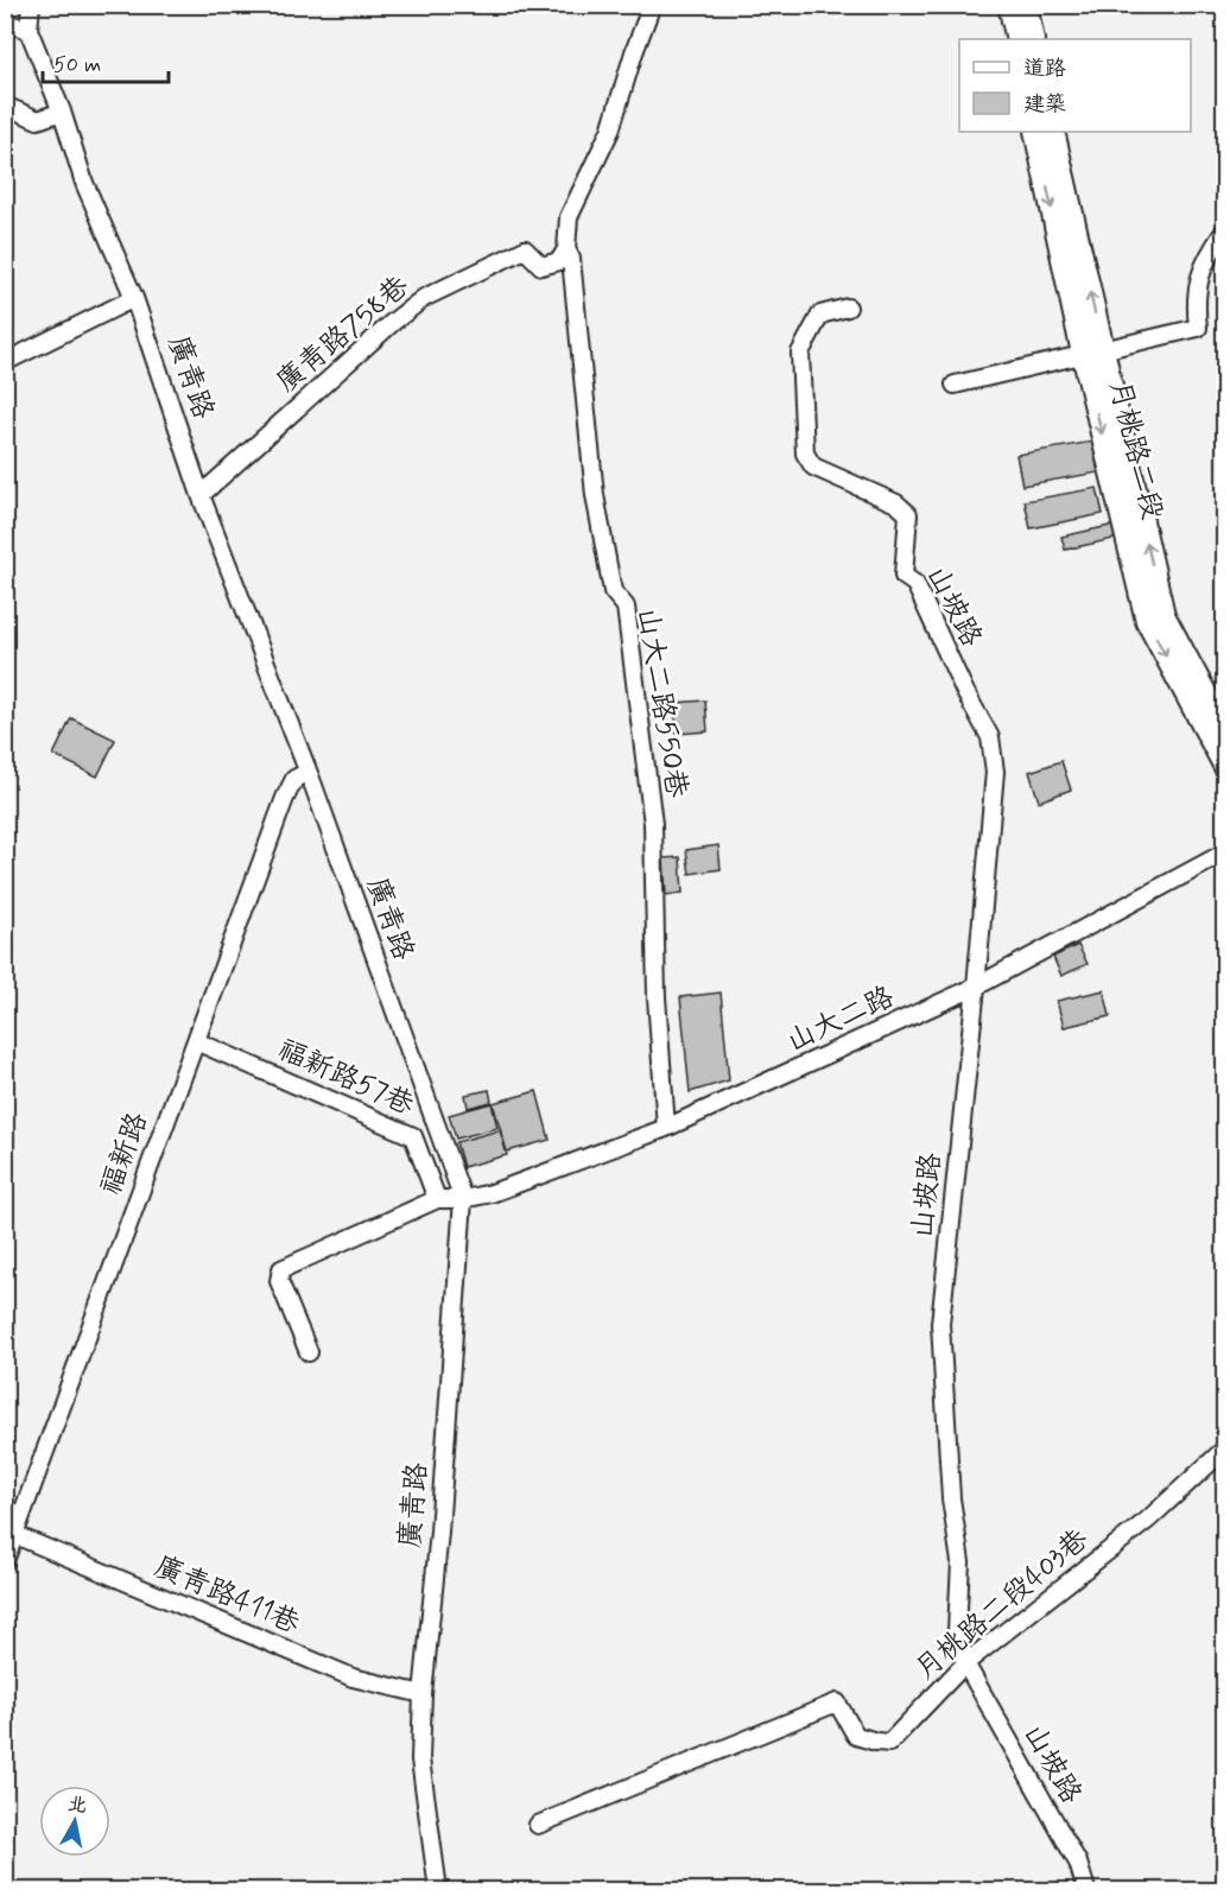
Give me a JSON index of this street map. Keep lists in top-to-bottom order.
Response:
{
  "streets": {
    "street": [
      "廣青路758巷",
      "廣青路",
      "月桃路二段",
      "山坡路",
      "山大二路550巷",
      "山大二路",
      "福新路57巷",
      "福新路",
      "廣青路411巷",
      "月桃路二段403巷"
    ]
  },
  "crossings": [
    ["廣青路758巷", "廣青路"],
    ["廣青路758巷", "山大二路550巷"],
    ["廣青路", "山大二路"],
    ["廣青路", "福新路"],
    ["廣青路", "廣青路411巷"],
    ["山坡路", "山大二路"],
    ["山坡路", "月桃路二段403巷"],
    ["山大二路550巷", "山大二路"],
    ["山大二路", "福新路57巷"],
    ["福新路57巷", "福新路"],
    ["福新路", "廣青路411巷"]
  ],
  "legend": ["道路", "建築"],
  "scale_bar": "50 m",
  "north": "top"
}
